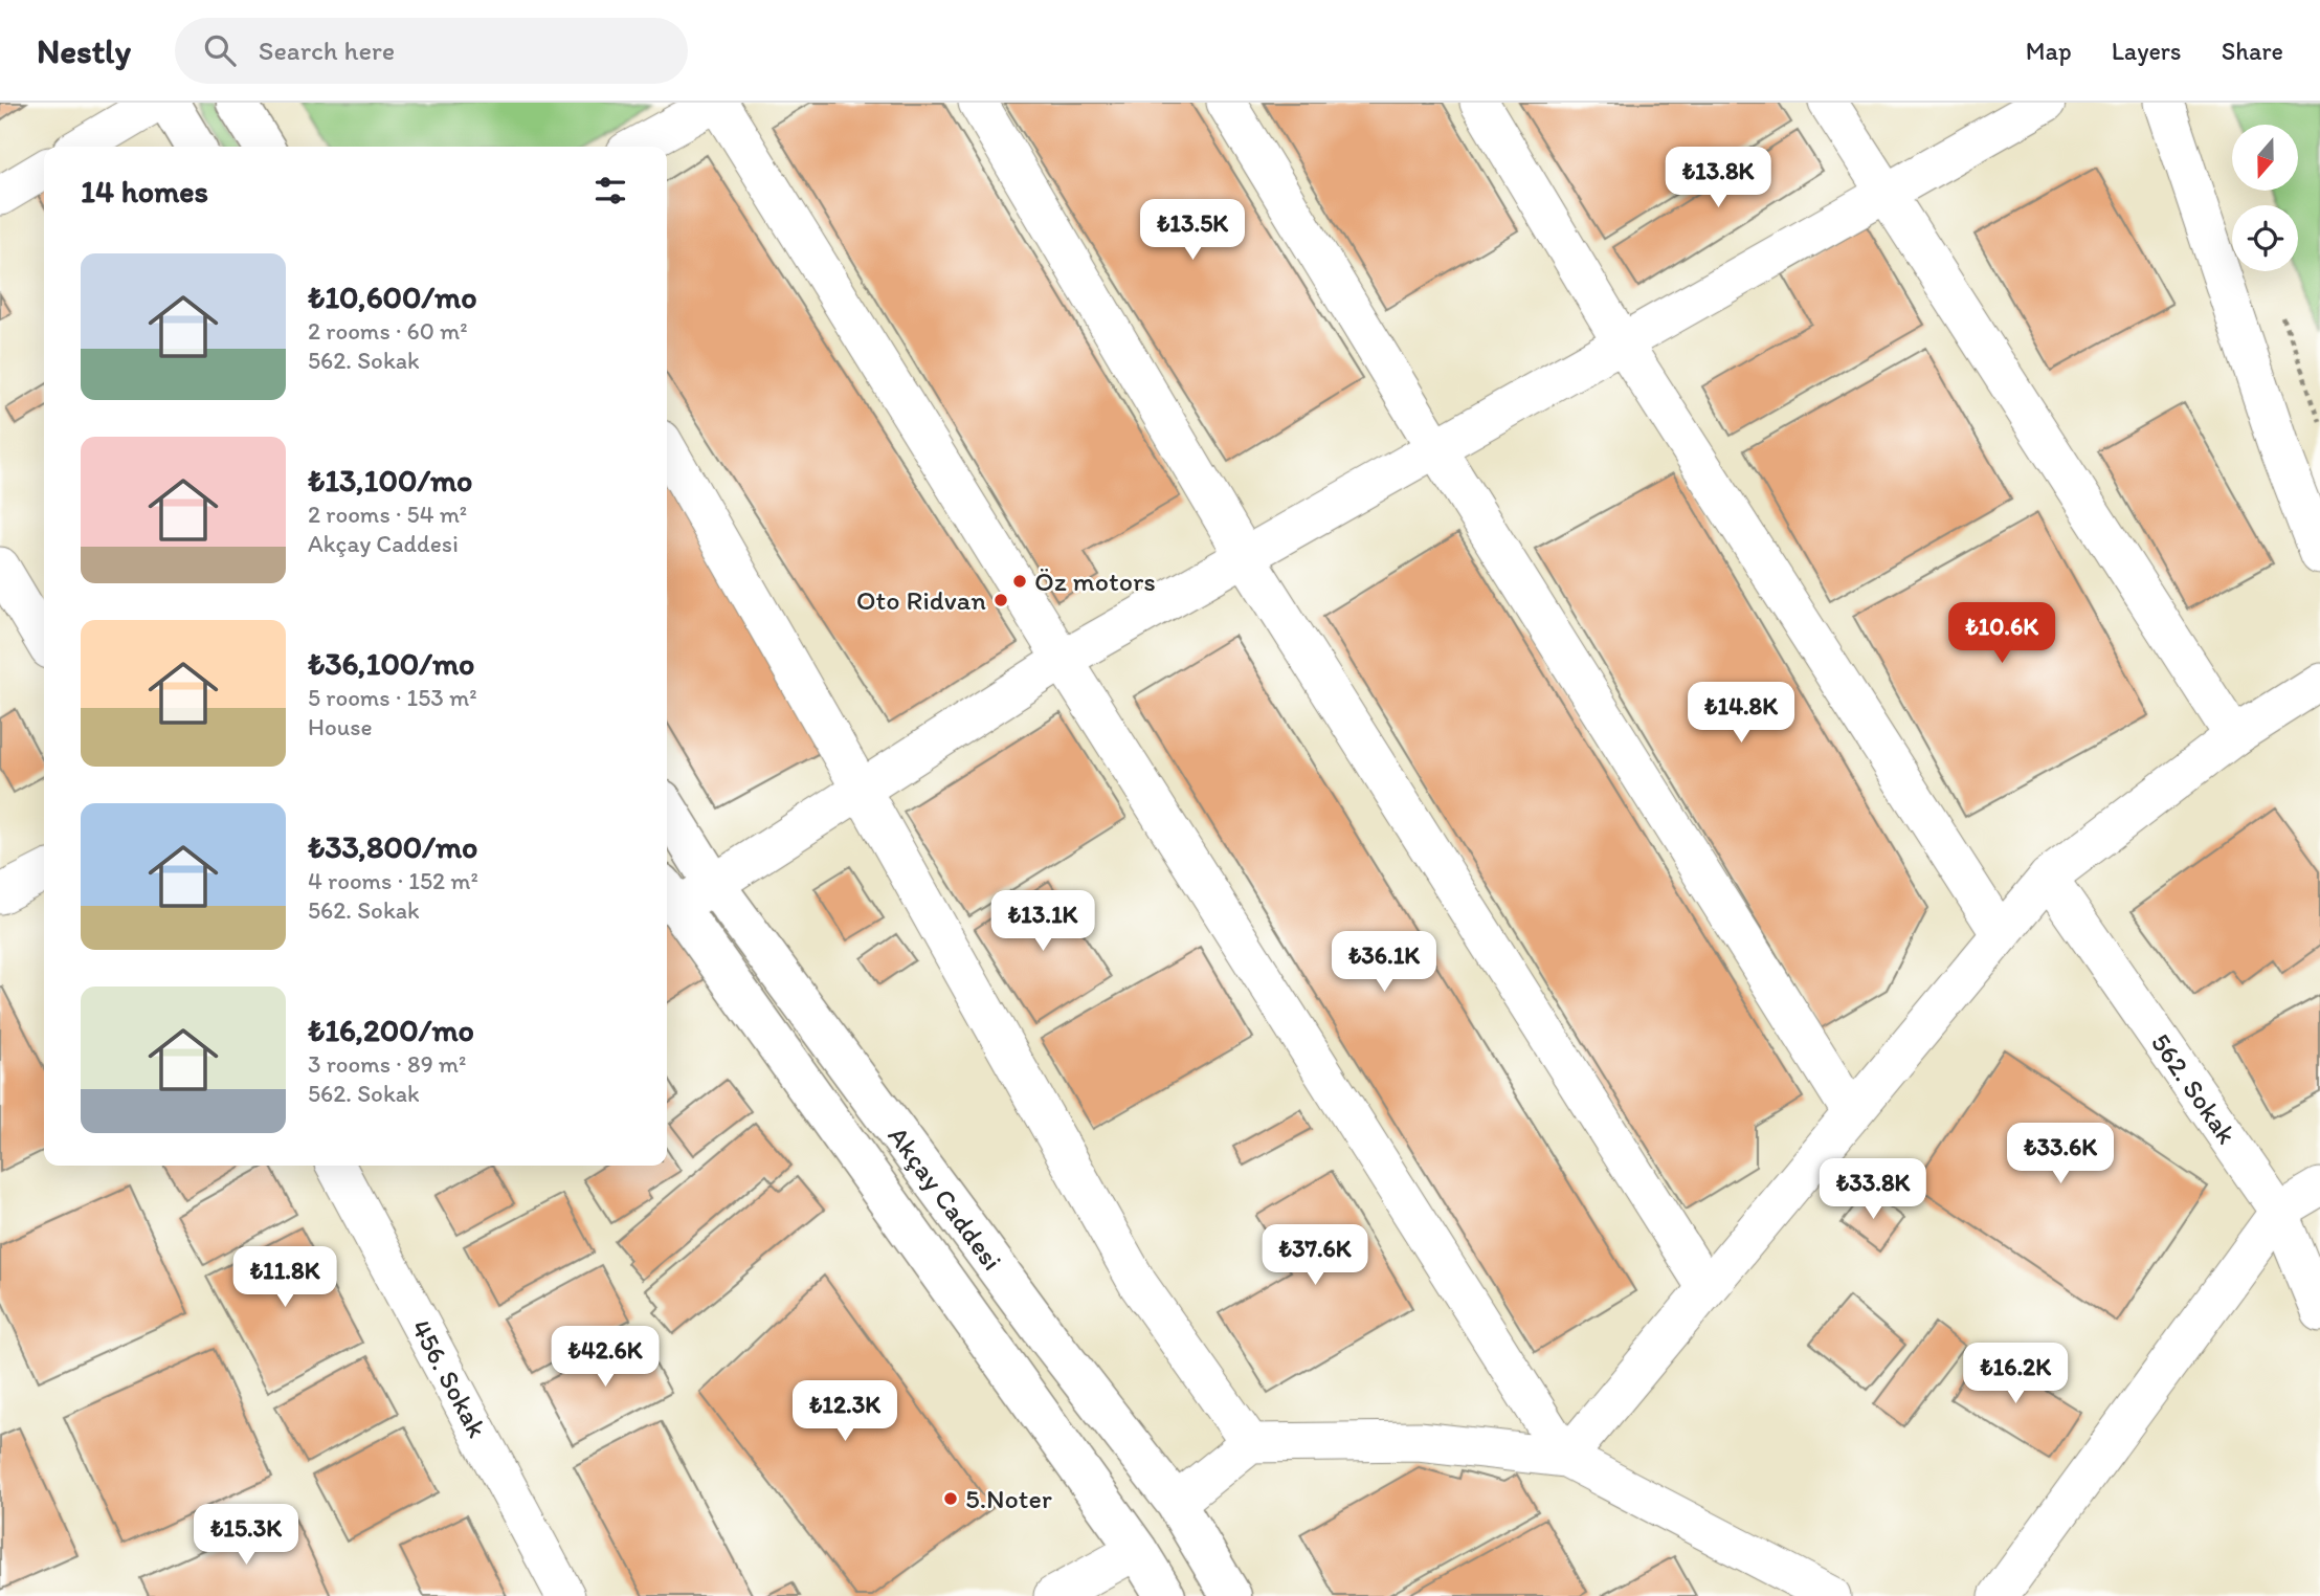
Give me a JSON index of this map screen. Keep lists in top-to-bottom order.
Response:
{
  "streets": {
    "main road": ["Akçay Caddesi"],
    "street": ["562. Sokak", "456. Sokak"]
  },
  "places": ["Öz motors", "Oto Ridvan", "5.Noter"],
  "north": "bottom",
  "page": {
    "header": "Nestly",
    "search": "Search here",
    "nav": ["Map", "Layers", "Share"],
    "price": [
      "₺13.8K",
      "₺13.5K",
      "₺10.6K",
      "₺14.8K",
      "₺13.1K",
      "₺36.1K",
      "₺33.6K",
      "₺33.8K",
      "₺37.6K",
      "₺11.8K",
      "₺42.6K",
      "₺16.2K",
      "₺12.3K",
      "₺15.3K"
    ],
    "heading": "14 homes",
    "list": [
      {
        "name": "₺10,600/mo",
        "note": "2 rooms · 60 m² · 562. Sokak"
      },
      {
        "name": "₺13,100/mo",
        "note": "2 rooms · 54 m² · Akçay Caddesi"
      },
      {
        "name": "₺36,100/mo",
        "note": "5 rooms · 153 m² · House"
      },
      {
        "name": "₺33,800/mo",
        "note": "4 rooms · 152 m² · 562. Sokak"
      },
      {
        "name": "₺16,200/mo",
        "note": "3 rooms · 89 m² · 562. Sokak"
      }
    ]
  }
}
